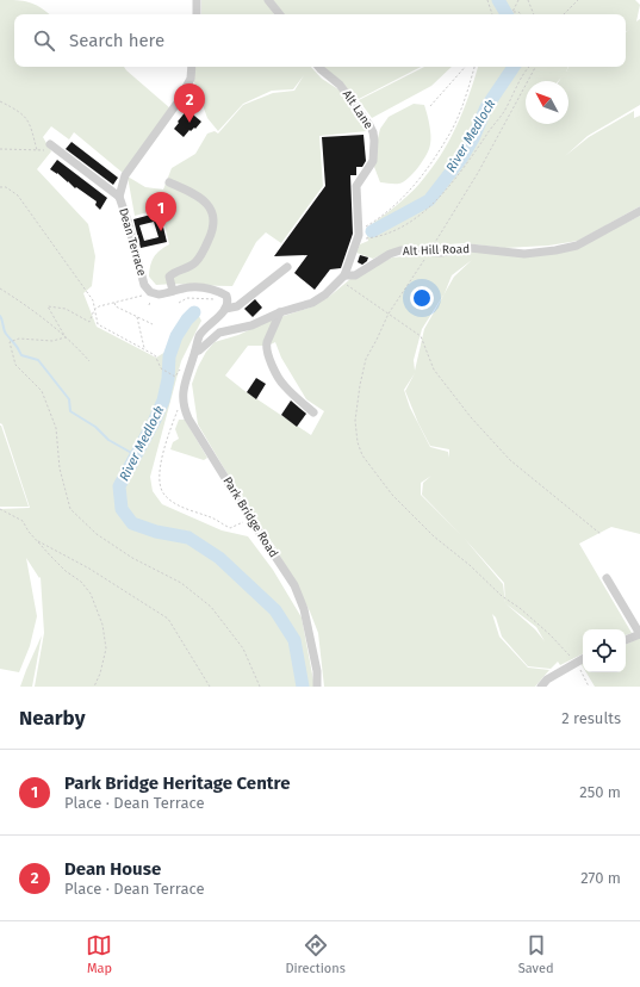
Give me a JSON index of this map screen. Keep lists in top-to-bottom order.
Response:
{
  "streets": {
    "street": [
      "Alt Lane",
      "Dean Terrace",
      "Alt Hill Road",
      "Park Bridge Road"
    ]
  },
  "crossings": [
    ["Alt Lane", "Alt Hill Road"],
    ["Alt Hill Road", "Park Bridge Road"]
  ],
  "water": ["River Medlock"],
  "north": "top left",
  "page": {
    "search": "Search here",
    "pins": ["2", "1"],
    "heading": ["Nearby", "2 results"],
    "list": [
      {
        "mark": "1",
        "name": "Park Bridge Heritage Centre",
        "note": "Place · Dean Terrace",
        "value": "250 m"
      },
      {
        "mark": "2",
        "name": "Dean House",
        "note": "Place · Dean Terrace",
        "value": "270 m"
      }
    ],
    "nav": ["Map", "Directions", "Saved"]
  }
}
